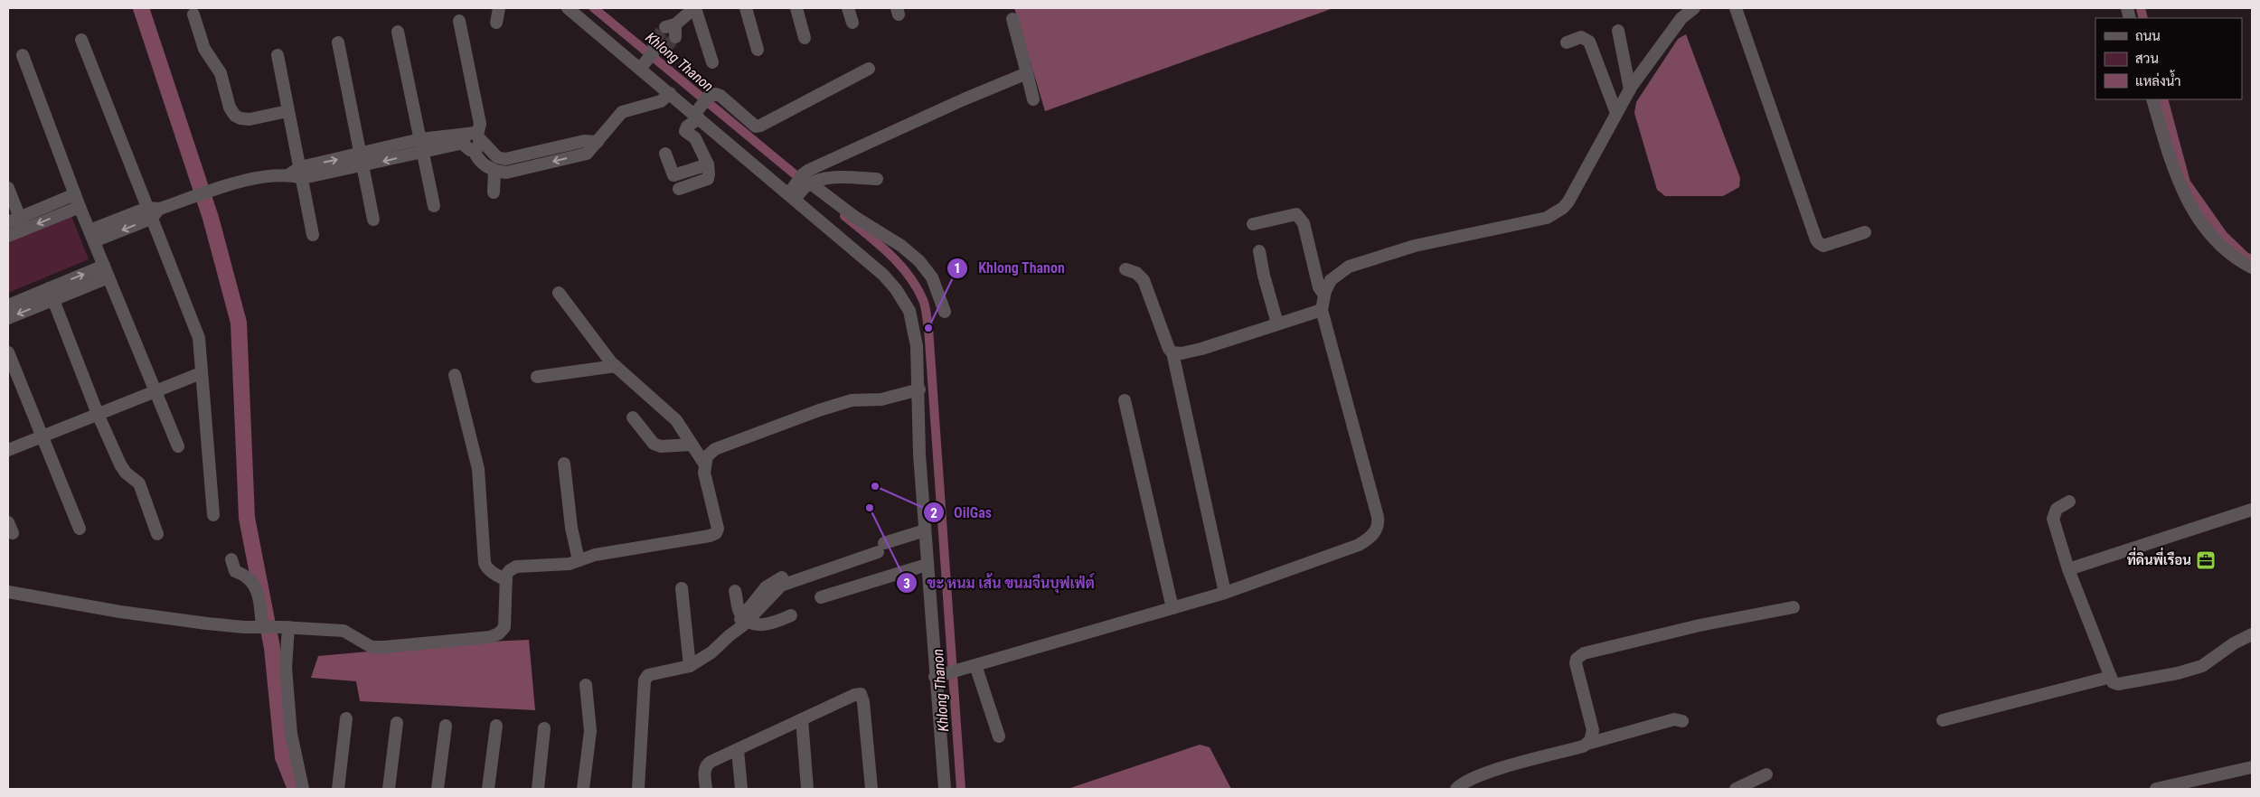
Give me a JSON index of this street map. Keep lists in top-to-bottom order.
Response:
{
  "water": ["Khlong Thanon"],
  "places": {
    "other": ["Khlong Thanon", "OilGas", "ขะ หนม เส้น ขนมจีนบุฟเฟ่ต์"],
    "office": ["ที่ดินพี่เรือน"]
  },
  "legend": ["ถนน", "สวน", "แหล่งน้ำ"]
}
